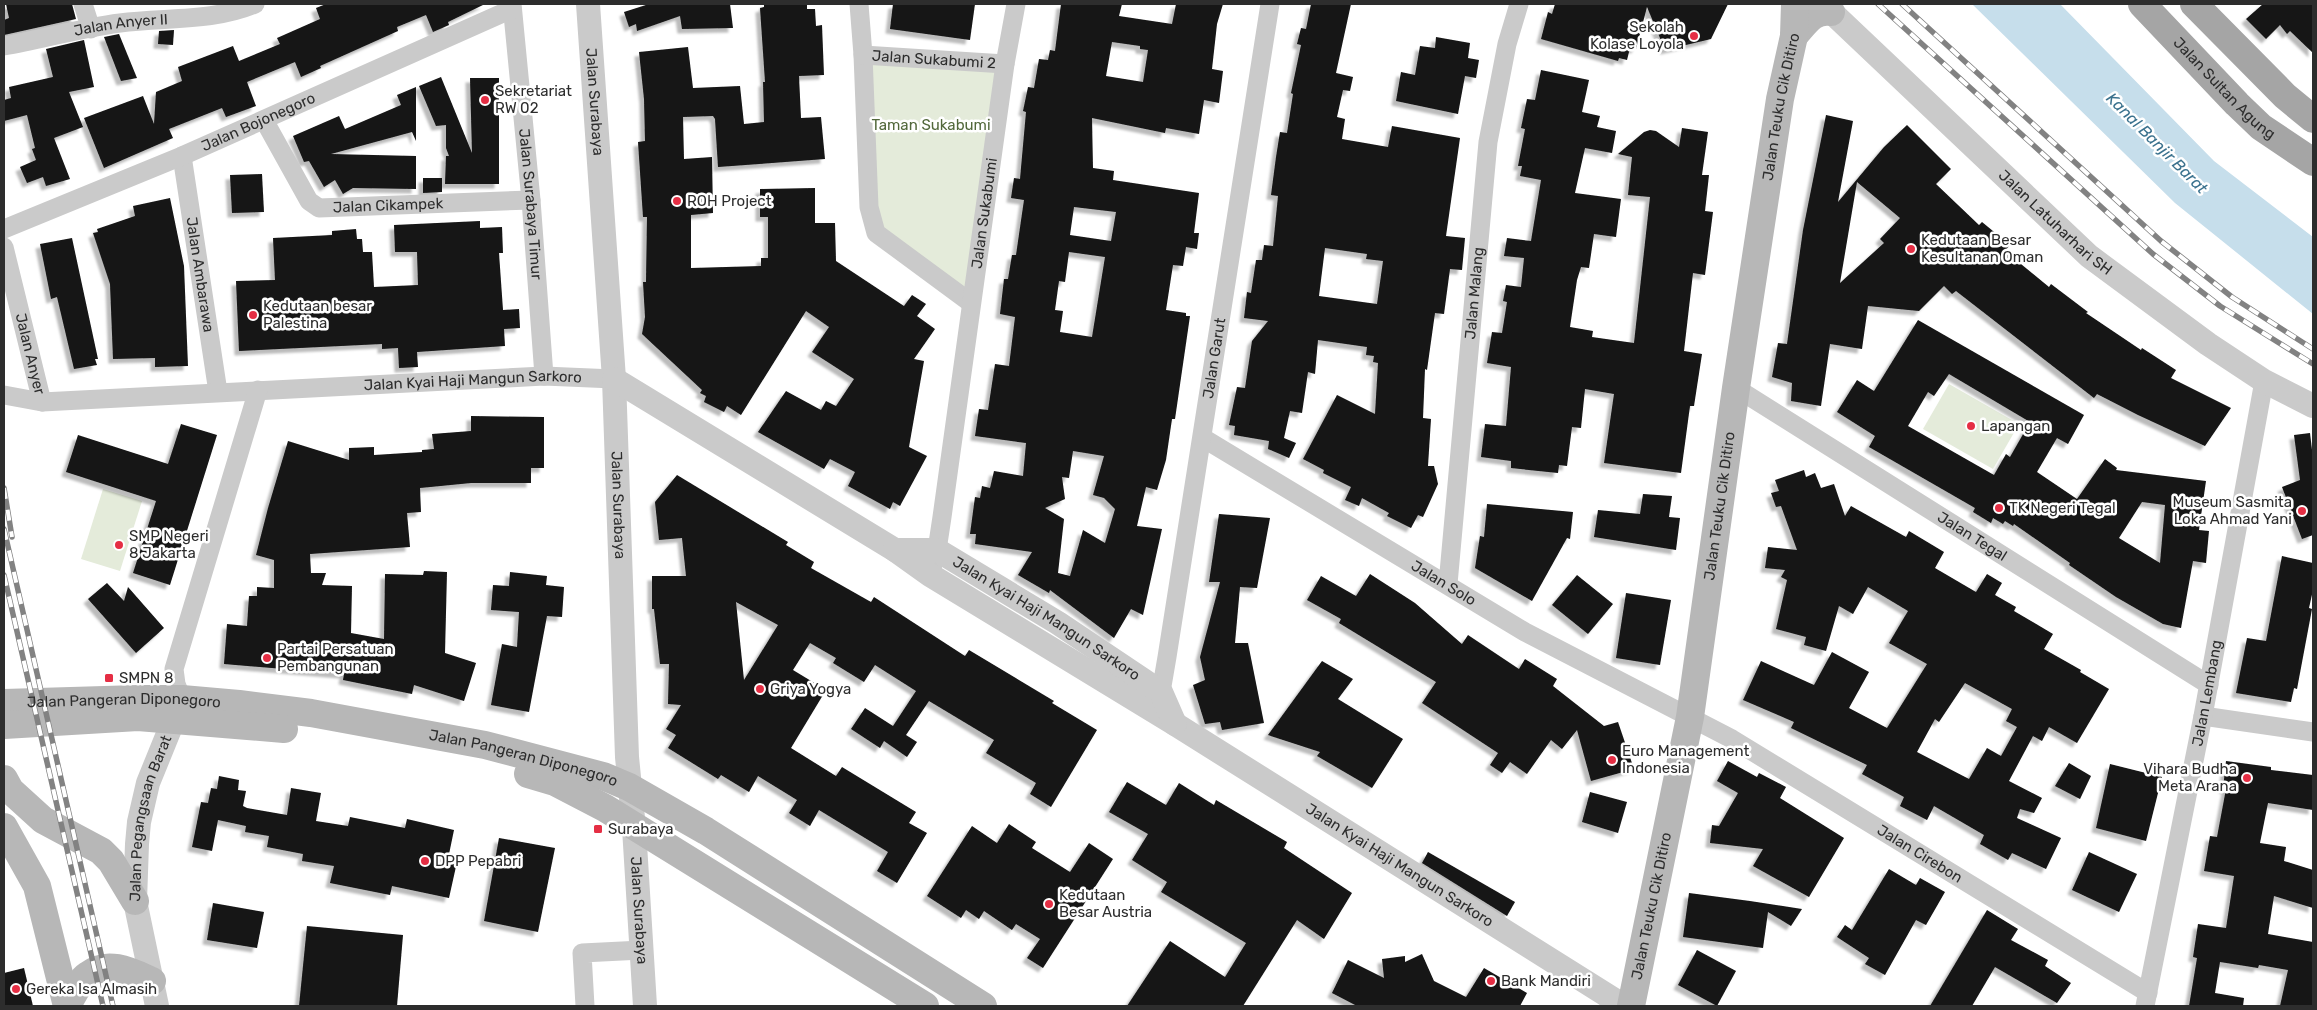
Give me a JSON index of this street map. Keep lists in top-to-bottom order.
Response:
{
  "streets": {
    "main road": ["Jalan Sultan Agung", "Jalan Teuku Cik Ditiro", "Jalan Pangeran Diponegoro"],
    "street": [
      "Jalan Anyer II",
      "Jalan Sukabumi 2",
      "Jalan Surabaya",
      "Jalan Bojonegoro",
      "Jalan Cikampek",
      "Jalan Surabaya Timur",
      "Jalan Sukabumi",
      "Jalan Latuharhari SH",
      "Jalan Ambarawa",
      "Jalan Malang",
      "Jalan Anyer",
      "Jalan Garut",
      "Jalan Kyai Haji Mangun Sarkoro",
      "Jalan Tegal",
      "Jalan Solo",
      "Jalan Lembang",
      "Jalan Pegangsaan Barat",
      "Jalan Cirebon"
    ]
  },
  "crossings": [
    ["Jalan Sukabumi 2", "Jalan Sukabumi"],
    ["Jalan Surabaya", "Jalan Kyai Haji Mangun Sarkoro"],
    ["Jalan Surabaya", "Jalan Pangeran Diponegoro"],
    ["Jalan Teuku Cik Ditiro", "Jalan Tegal"],
    ["Jalan Teuku Cik Ditiro", "Jalan Solo"],
    ["Jalan Teuku Cik Ditiro", "Jalan Cirebon"],
    ["Jalan Bojonegoro", "Jalan Cikampek"],
    ["Jalan Bojonegoro", "Jalan Surabaya Timur"],
    ["Jalan Bojonegoro", "Jalan Ambarawa"],
    ["Jalan Cikampek", "Jalan Surabaya Timur"],
    ["Jalan Surabaya Timur", "Jalan Kyai Haji Mangun Sarkoro"],
    ["Jalan Sukabumi", "Jalan Kyai Haji Mangun Sarkoro"],
    ["Jalan Latuharhari SH", "Jalan Lembang"],
    ["Jalan Ambarawa", "Jalan Kyai Haji Mangun Sarkoro"],
    ["Jalan Malang", "Jalan Solo"],
    ["Jalan Anyer", "Jalan Kyai Haji Mangun Sarkoro"],
    ["Jalan Garut", "Jalan Kyai Haji Mangun Sarkoro"],
    ["Jalan Garut", "Jalan Solo"],
    ["Jalan Tegal", "Jalan Lembang"],
    ["Jalan Solo", "Jalan Cirebon"],
    ["Jalan Lembang", "Jalan Cirebon"],
    ["Jalan Pangeran Diponegoro", "Jalan Pegangsaan Barat"]
  ],
  "water": ["Kanal Banjir Barat"],
  "parks": ["Taman Sukabumi"],
  "places": {
    "other": [
      "Sekolah Kolase Loyola",
      "Sekretariat RW 02",
      "ROH Project",
      "Kedutaan Besar Kesultanan Oman",
      "Kedutaan besar Palestina",
      "Lapangan",
      "TK Negeri Tegal",
      "Museum Sasmita Loka Ahmad Yani",
      "SMP Negeri 8 Jakarta",
      "Partai Persatuan Pembangunan",
      "Griya Yogya",
      "Euro Management Indonesia",
      "Vihara Budha Meta Arana",
      "DPP Pepabri",
      "Kedutaan Besar Austria",
      "Bank Mandiri",
      "Gereka Isa Almasih"
    ],
    "transit": ["SMPN 8", "Surabaya"]
  }
}
